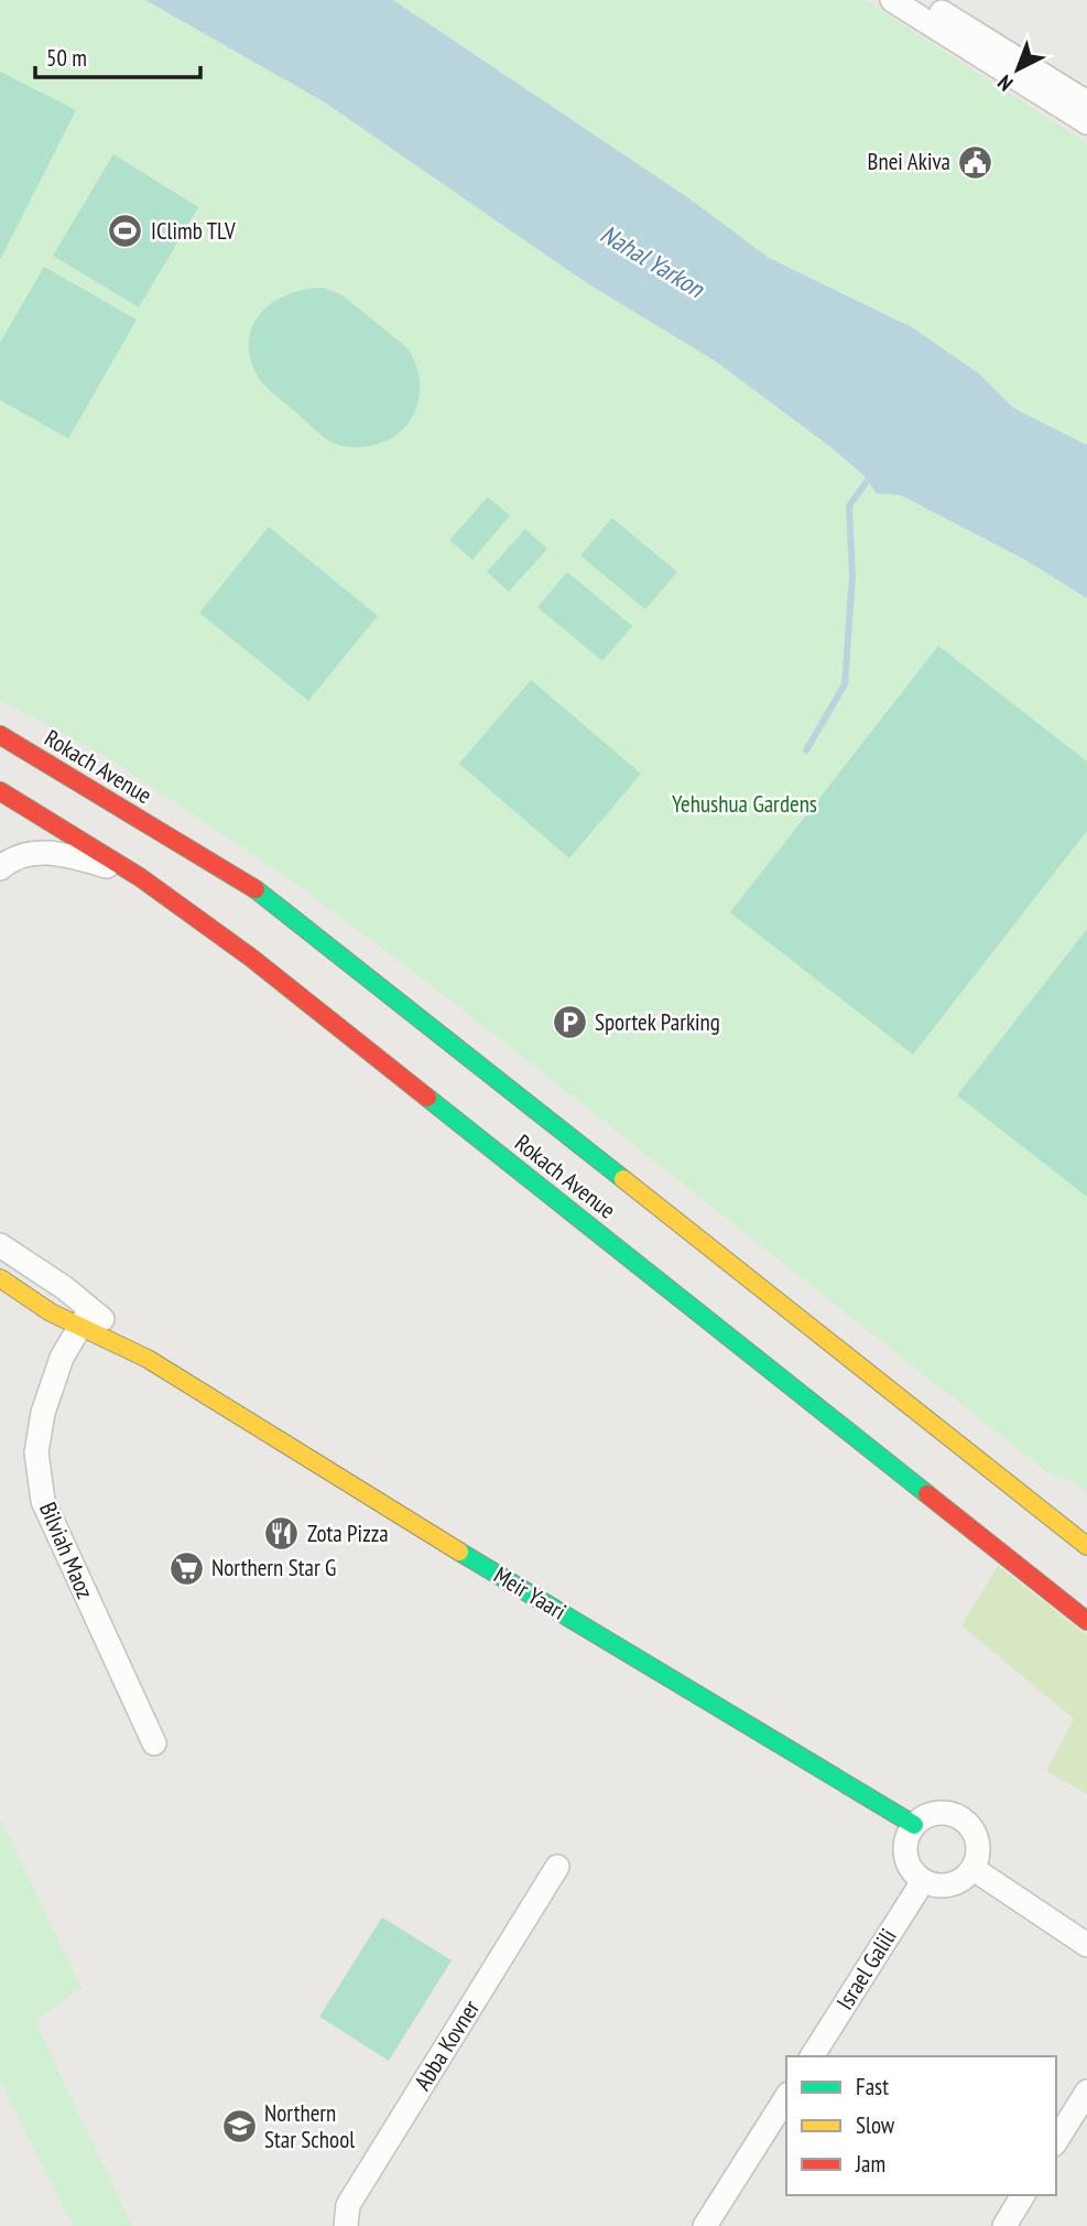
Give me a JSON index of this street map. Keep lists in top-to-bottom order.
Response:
{
  "streets": {
    "main road": ["Rokach Avenue", "Meir Yaari"],
    "street": ["Bilviah Maoz", "Israel Galili", "Abba Kovner"]
  },
  "crossings": [
    ["Bilviah Maoz", "Meir Yaari"],
    ["Meir Yaari", "Israel Galili"]
  ],
  "water": ["Nahal Yarkon"],
  "parks": ["Yehushua Gardens"],
  "places": {
    "public building": ["Bnei Akiva"],
    "sports": ["IClimb TLV"],
    "parking": ["Sportek Parking"],
    "restaurant": ["Zota Pizza"],
    "supermarket": ["Northern Star G"],
    "school or university": ["Northern Star School"]
  },
  "legend": ["Fast", "Slow", "Jam"],
  "scale_bar": "50 m",
  "north": "bottom left"
}
